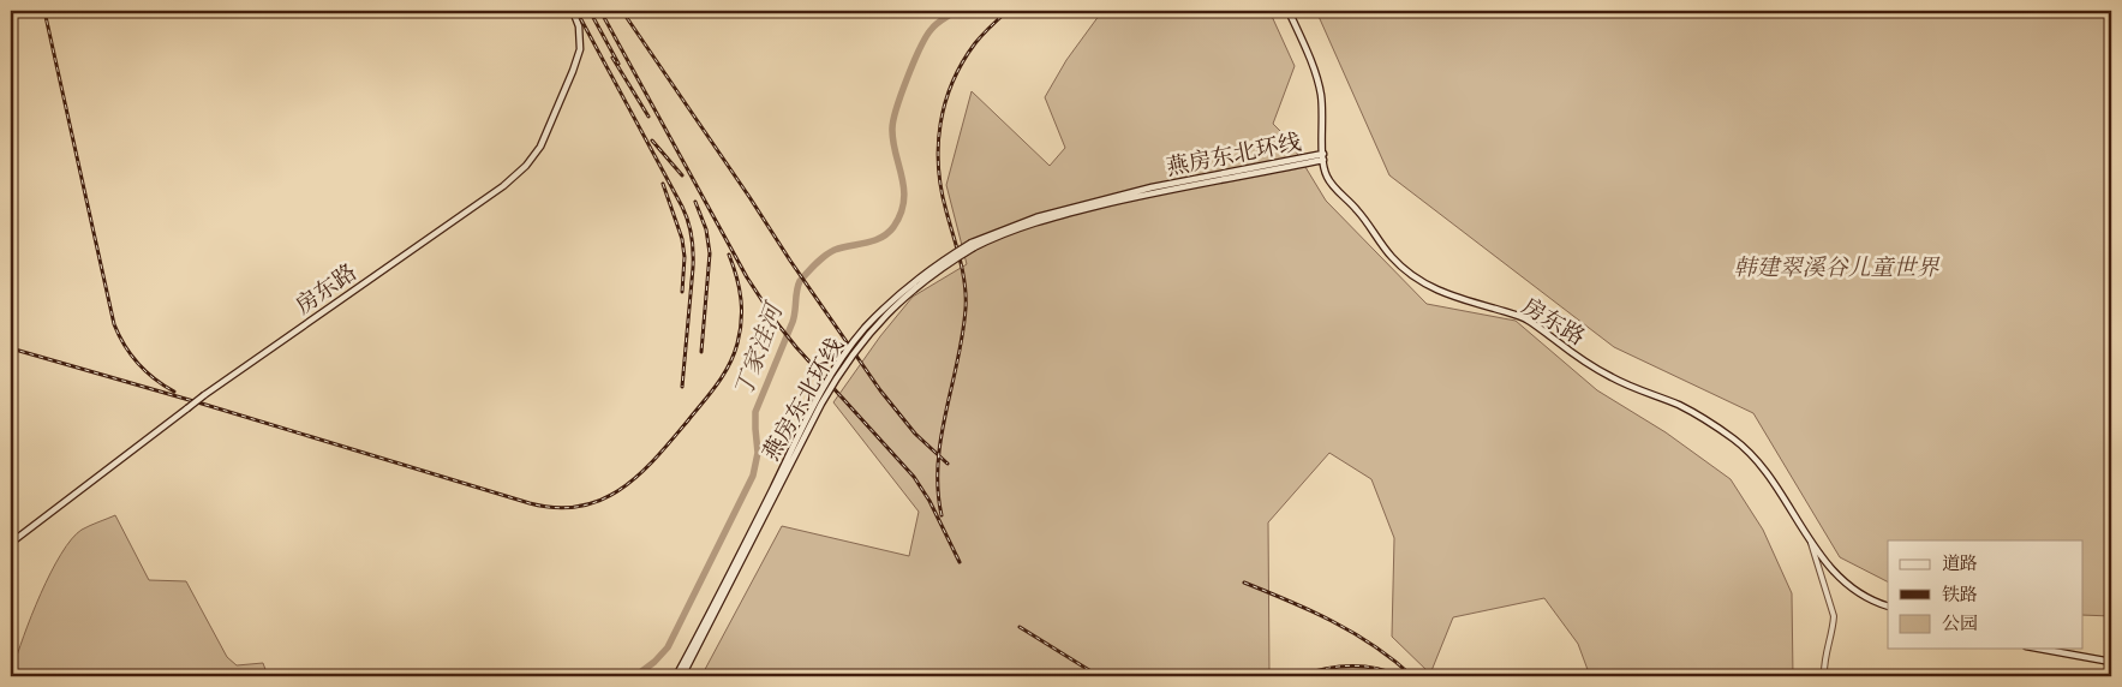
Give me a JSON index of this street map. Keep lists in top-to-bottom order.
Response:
{
  "streets": {
    "main road": ["燕房东北环线", "房东路"]
  },
  "crossings": [
    ["燕房东北环线", "房东路"]
  ],
  "water": ["丁家洼河"],
  "parks": ["韩建翠溪谷儿童世界"],
  "legend": ["道路", "铁路", "公园"]
}
